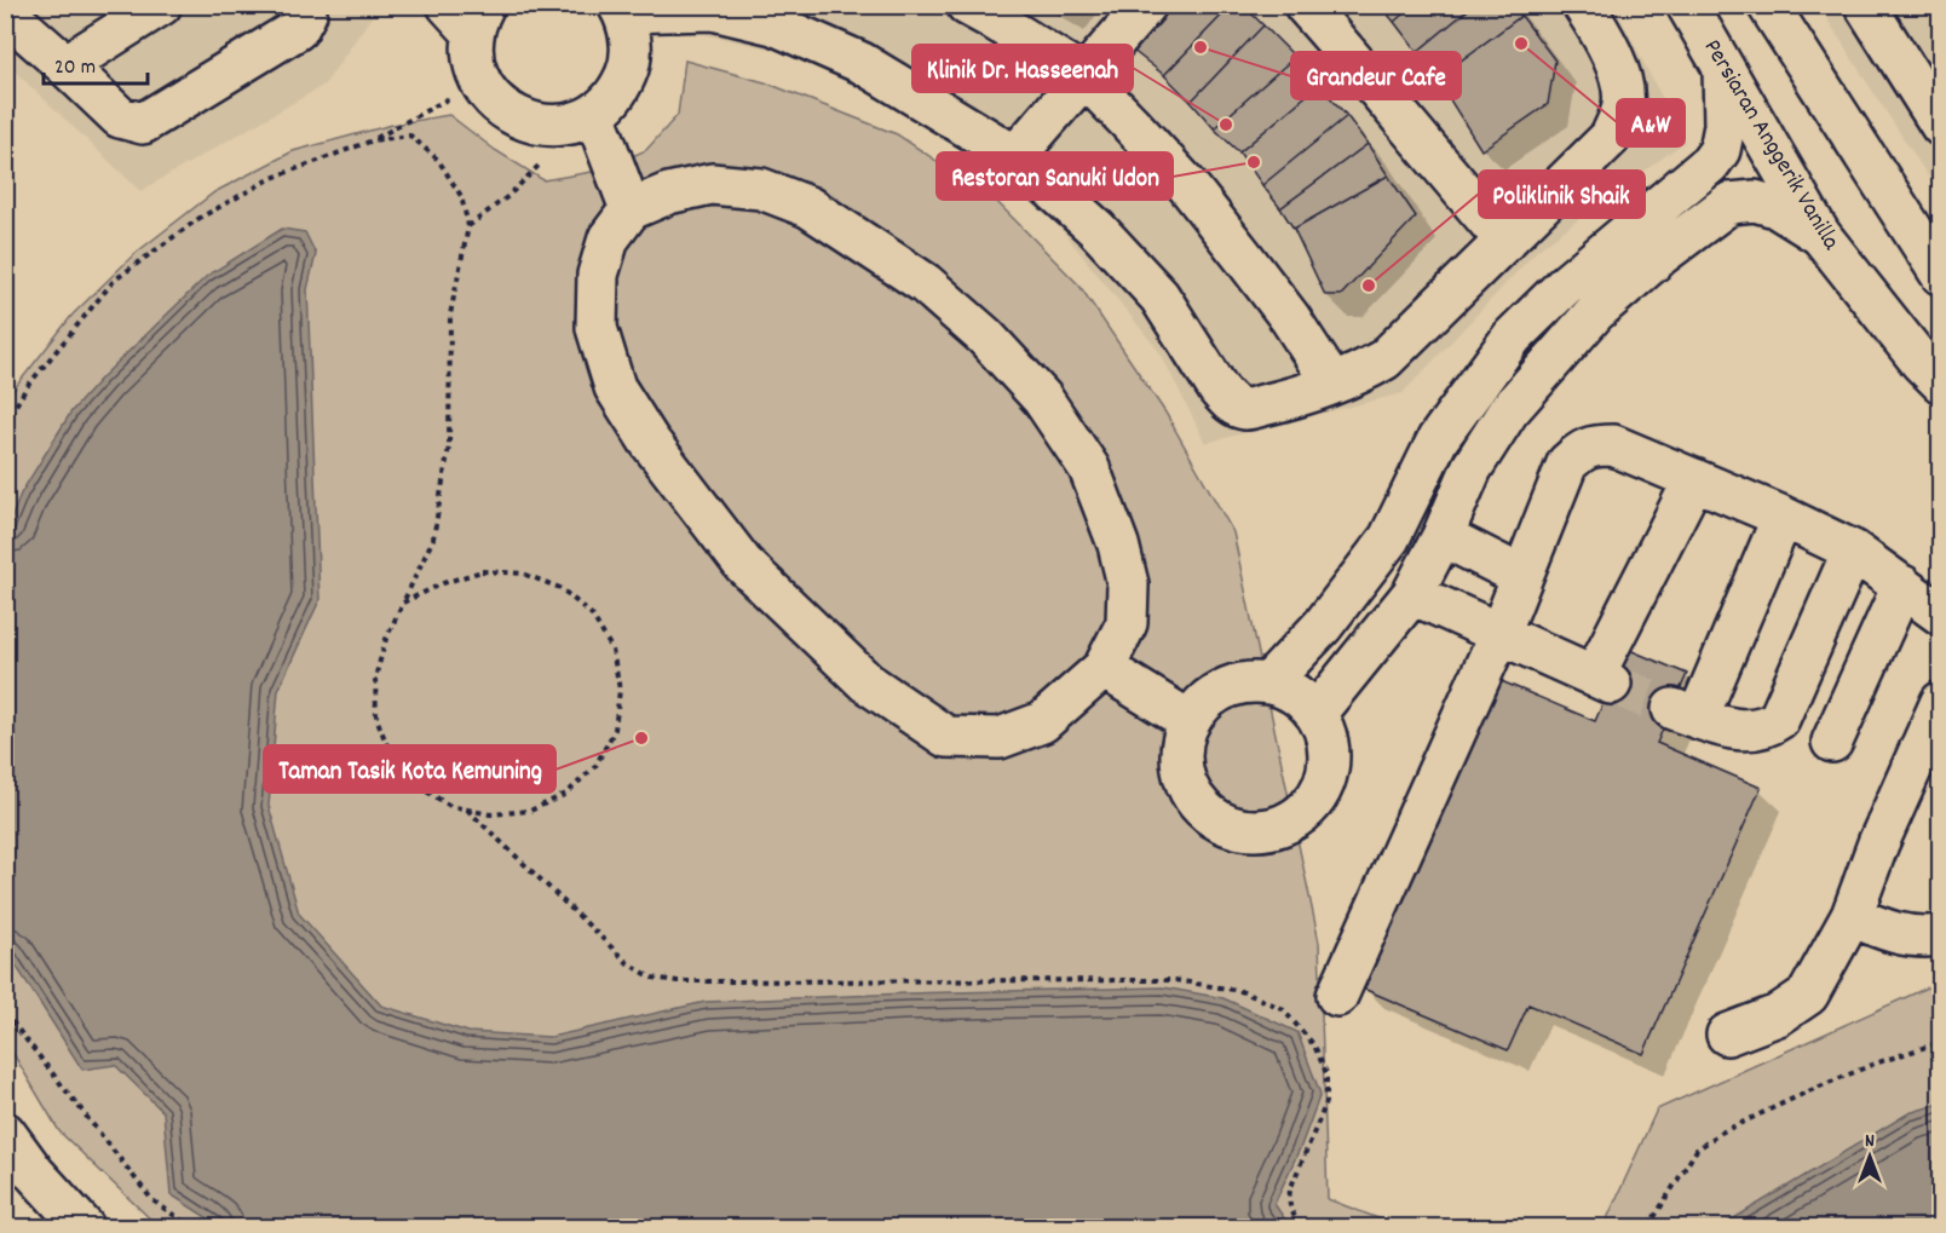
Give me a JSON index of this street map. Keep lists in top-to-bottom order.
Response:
{
  "streets": {
    "street": ["Persiaran Anggerik Vanilla"]
  },
  "places": [
    "A&W",
    "Grandeur Cafe",
    "Klinik Dr. Hasseenah",
    "Restoran Sanuki Udon",
    "Poliklinik Shaik",
    "Taman Tasik Kota Kemuning"
  ],
  "scale_bar": "20 m",
  "north": "top"
}
